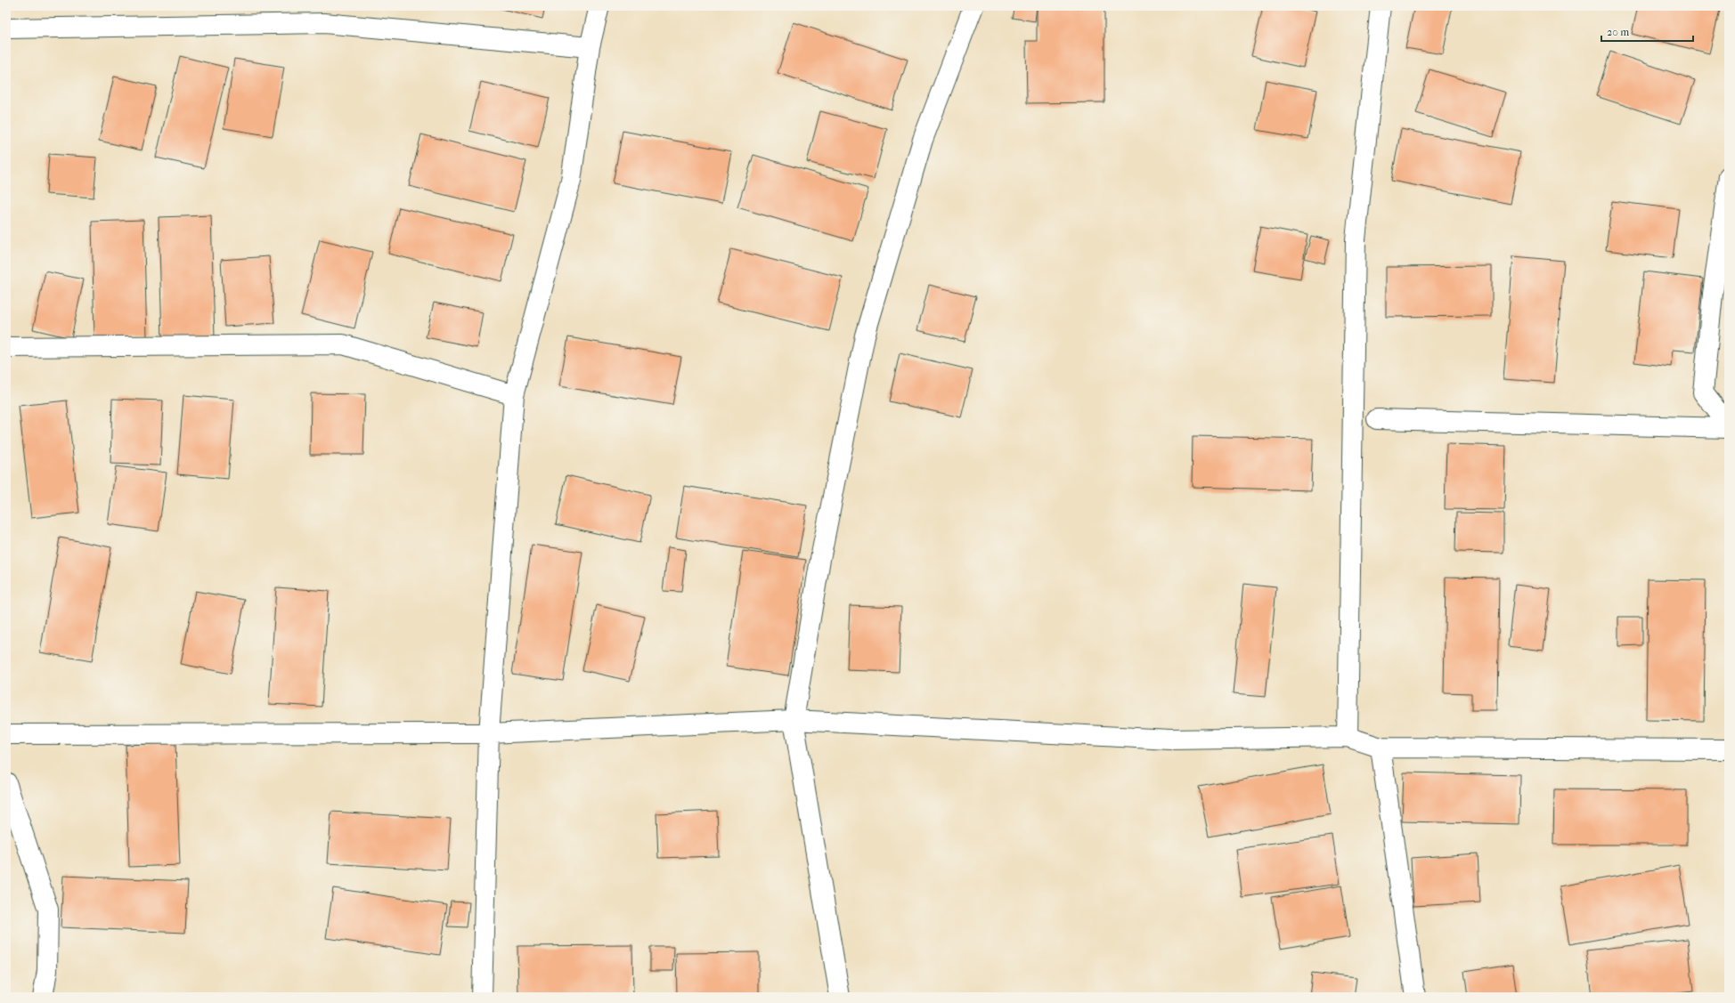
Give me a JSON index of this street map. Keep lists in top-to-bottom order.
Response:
{
  "scale_bar": "20 m"
}
